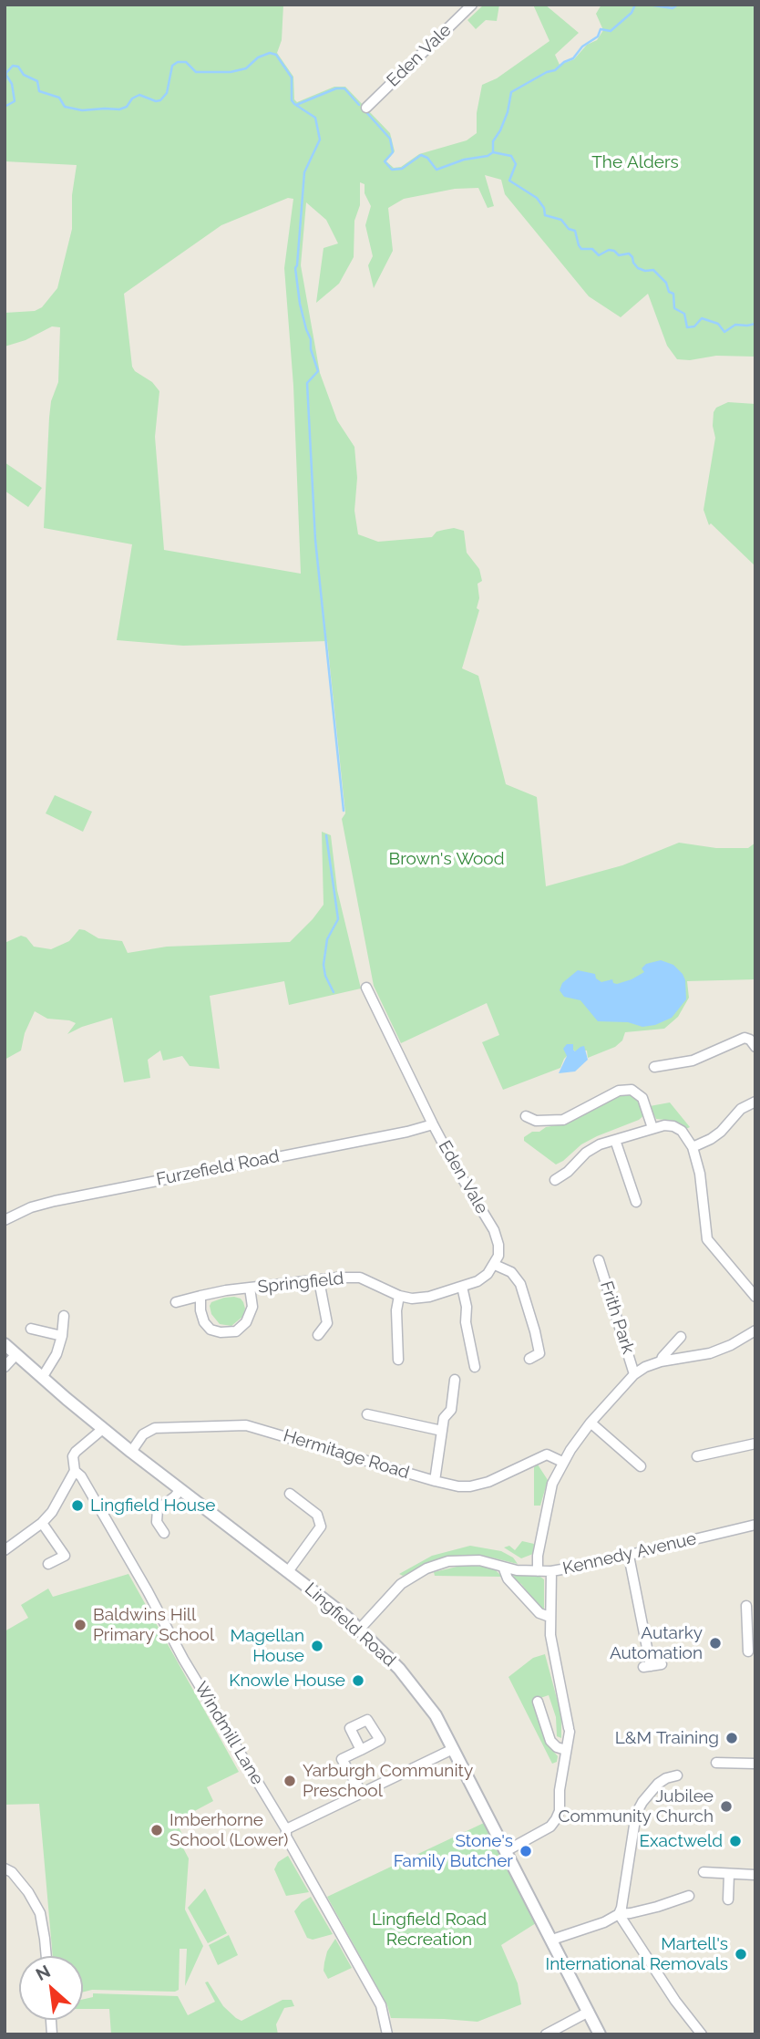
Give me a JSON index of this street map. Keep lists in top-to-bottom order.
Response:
{
  "streets": {
    "street": [
      "Eden Vale",
      "Furzefield Road",
      "Springfield",
      "Frith Park",
      "Hermitage Road",
      "Kennedy Avenue",
      "Lingfield Road",
      "Windmill Lane"
    ]
  },
  "crossings": [
    ["Eden Vale", "Furzefield Road"],
    ["Eden Vale", "Springfield"],
    ["Hermitage Road", "Lingfield Road"],
    ["Kennedy Avenue", "Lingfield Road"]
  ],
  "parks": ["The Alders", "Brown's Wood", "Lingfield Road Recreation"],
  "places": [
    "Lingfield House",
    "Baldwins Hill Primary School",
    "Autarky Automation",
    "Magellan House",
    "Knowle House",
    "L&M Training",
    "Yarburgh Community Preschool",
    "Jubilee Community Church",
    "Imberhorne School (Lower)",
    "Exactweld",
    "Stone's Family Butcher",
    "Martell's International Removals"
  ],
  "north": "top left"
}
